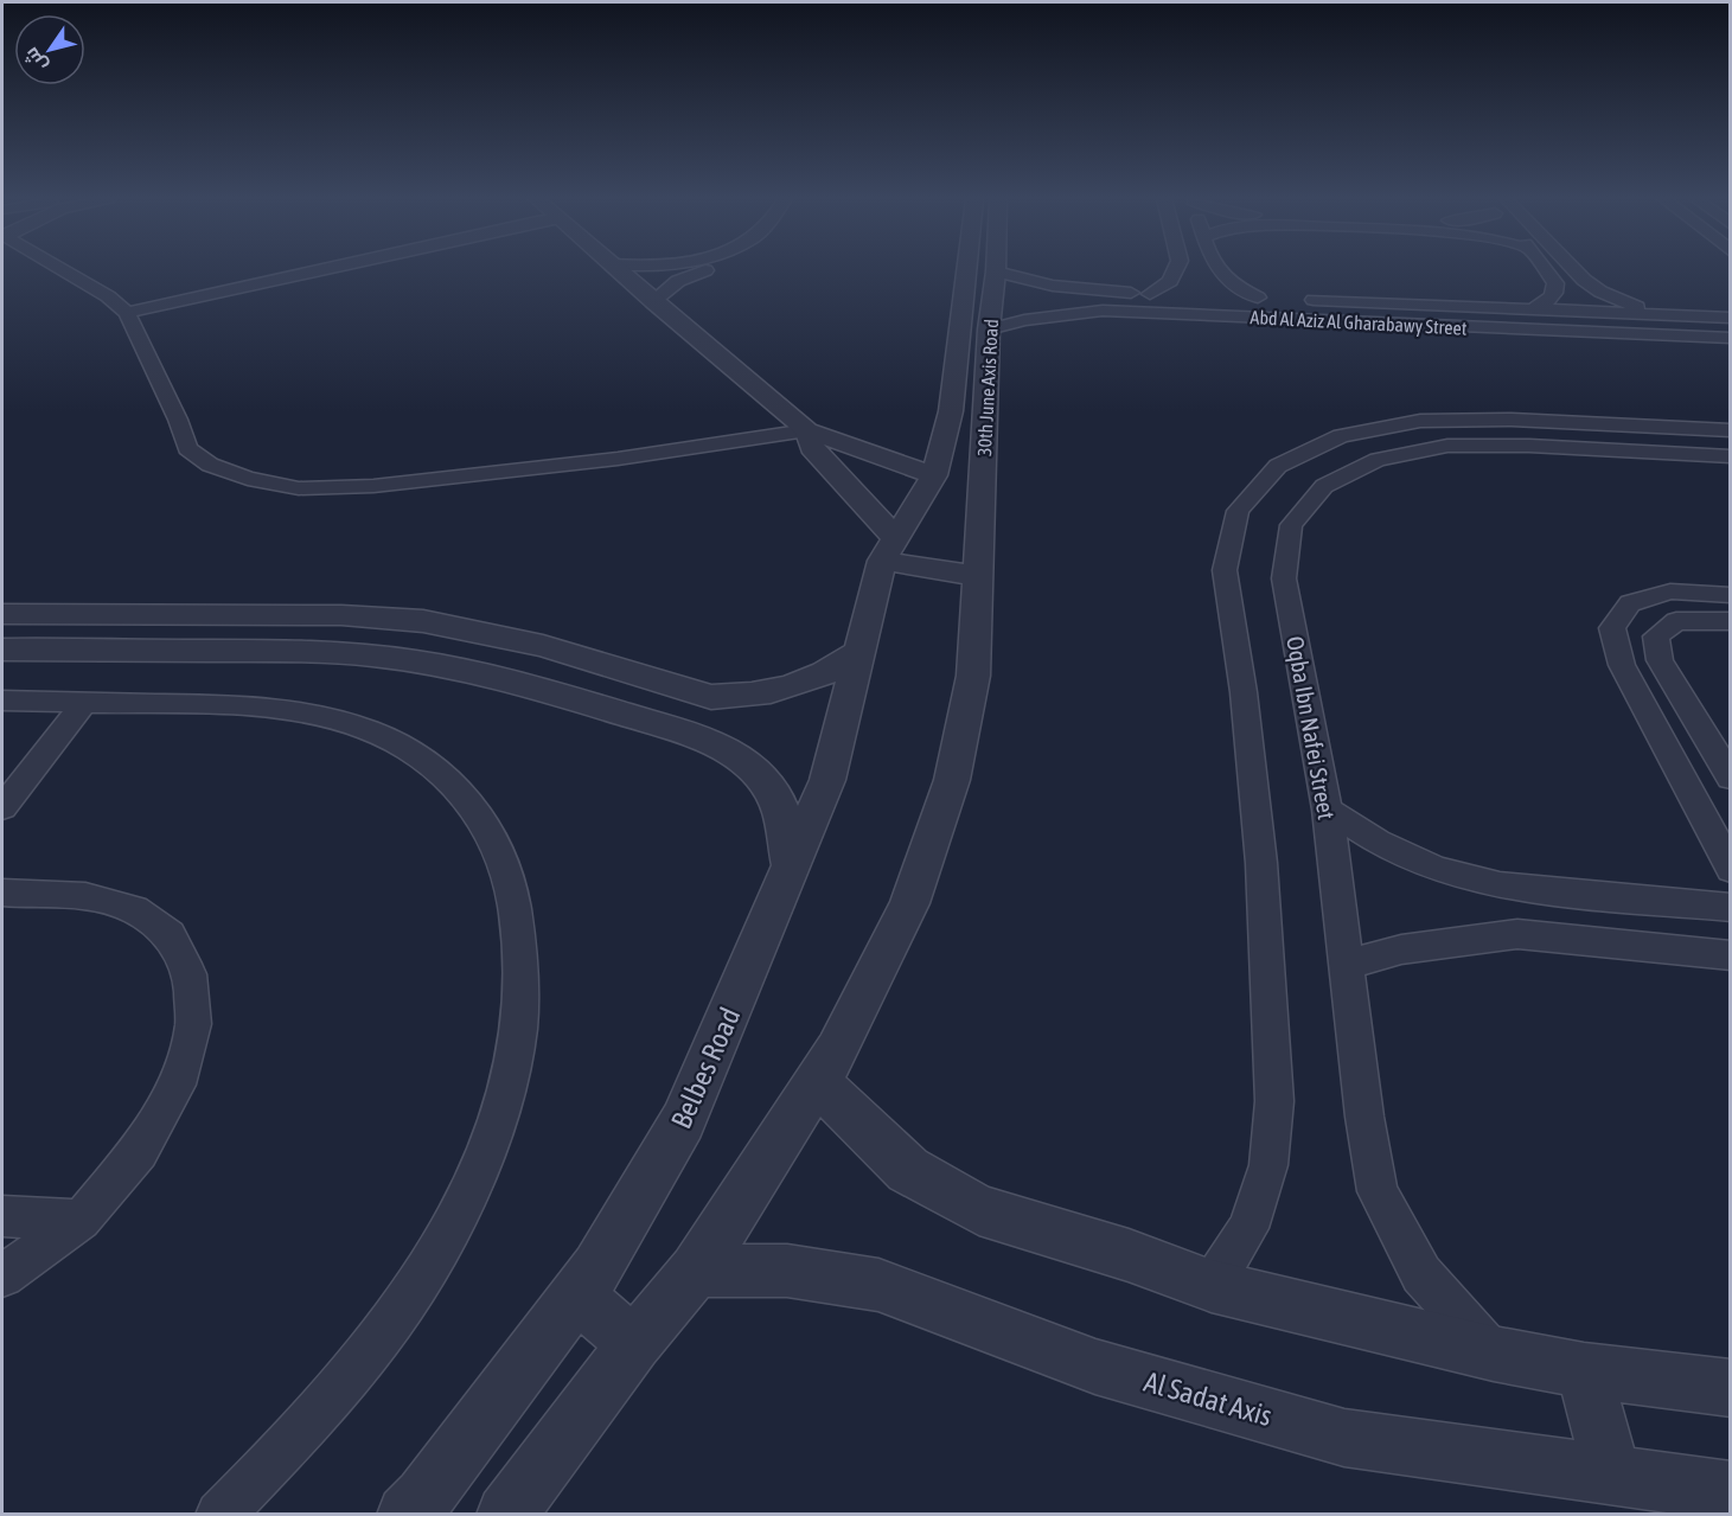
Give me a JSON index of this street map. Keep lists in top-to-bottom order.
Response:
{
  "streets": {
    "street": [
      "Abd Al Aziz Al Gharabawy Street",
      "30th June Axis Road",
      "Oqba Ibn Nafei Street",
      "Belbes Road",
      "Al Sadat Axis"
    ]
  },
  "crossings": [
    ["Abd Al Aziz Al Gharabawy Street", "30th June Axis Road"],
    ["30th June Axis Road", "Belbes Road"]
  ],
  "north": "bottom left"
}
